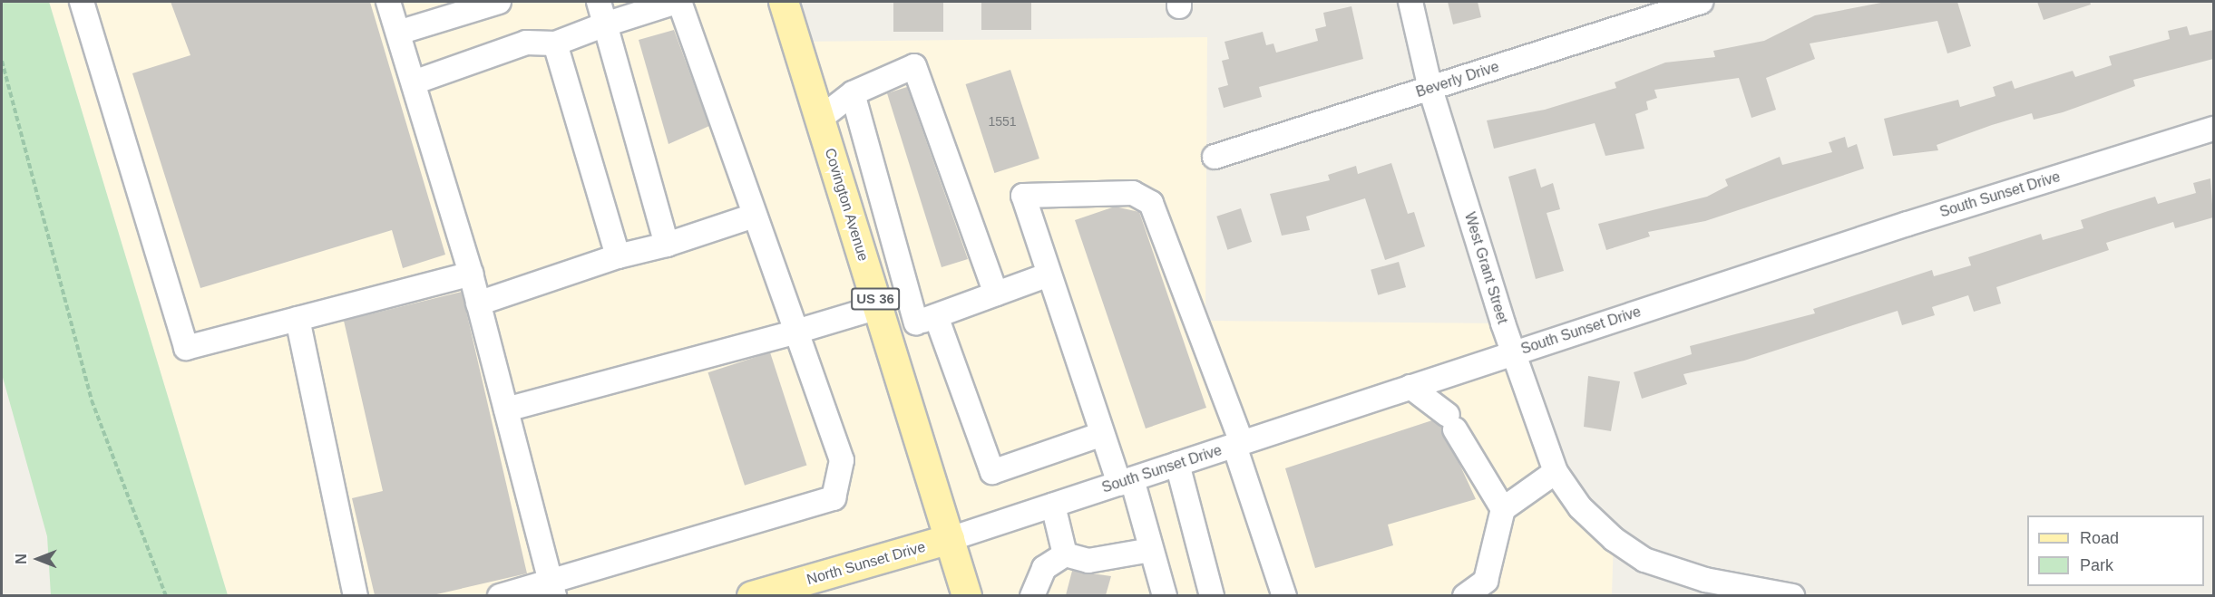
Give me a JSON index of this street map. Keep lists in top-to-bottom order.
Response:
{
  "streets": {
    "main road": ["Covington Avenue", "US 36", "North Sunset Drive"],
    "street": ["Beverly Drive", "South Sunset Drive", "West Grant Street"]
  },
  "crossings": [
    ["Beverly Drive", "West Grant Street"],
    ["South Sunset Drive", "Covington Avenue"],
    ["South Sunset Drive", "West Grant Street"],
    ["South Sunset Drive", "North Sunset Drive"],
    ["Covington Avenue", "North Sunset Drive"]
  ],
  "house_numbers": ["1551"],
  "legend": ["Road", "Park"],
  "north": "left"
}
